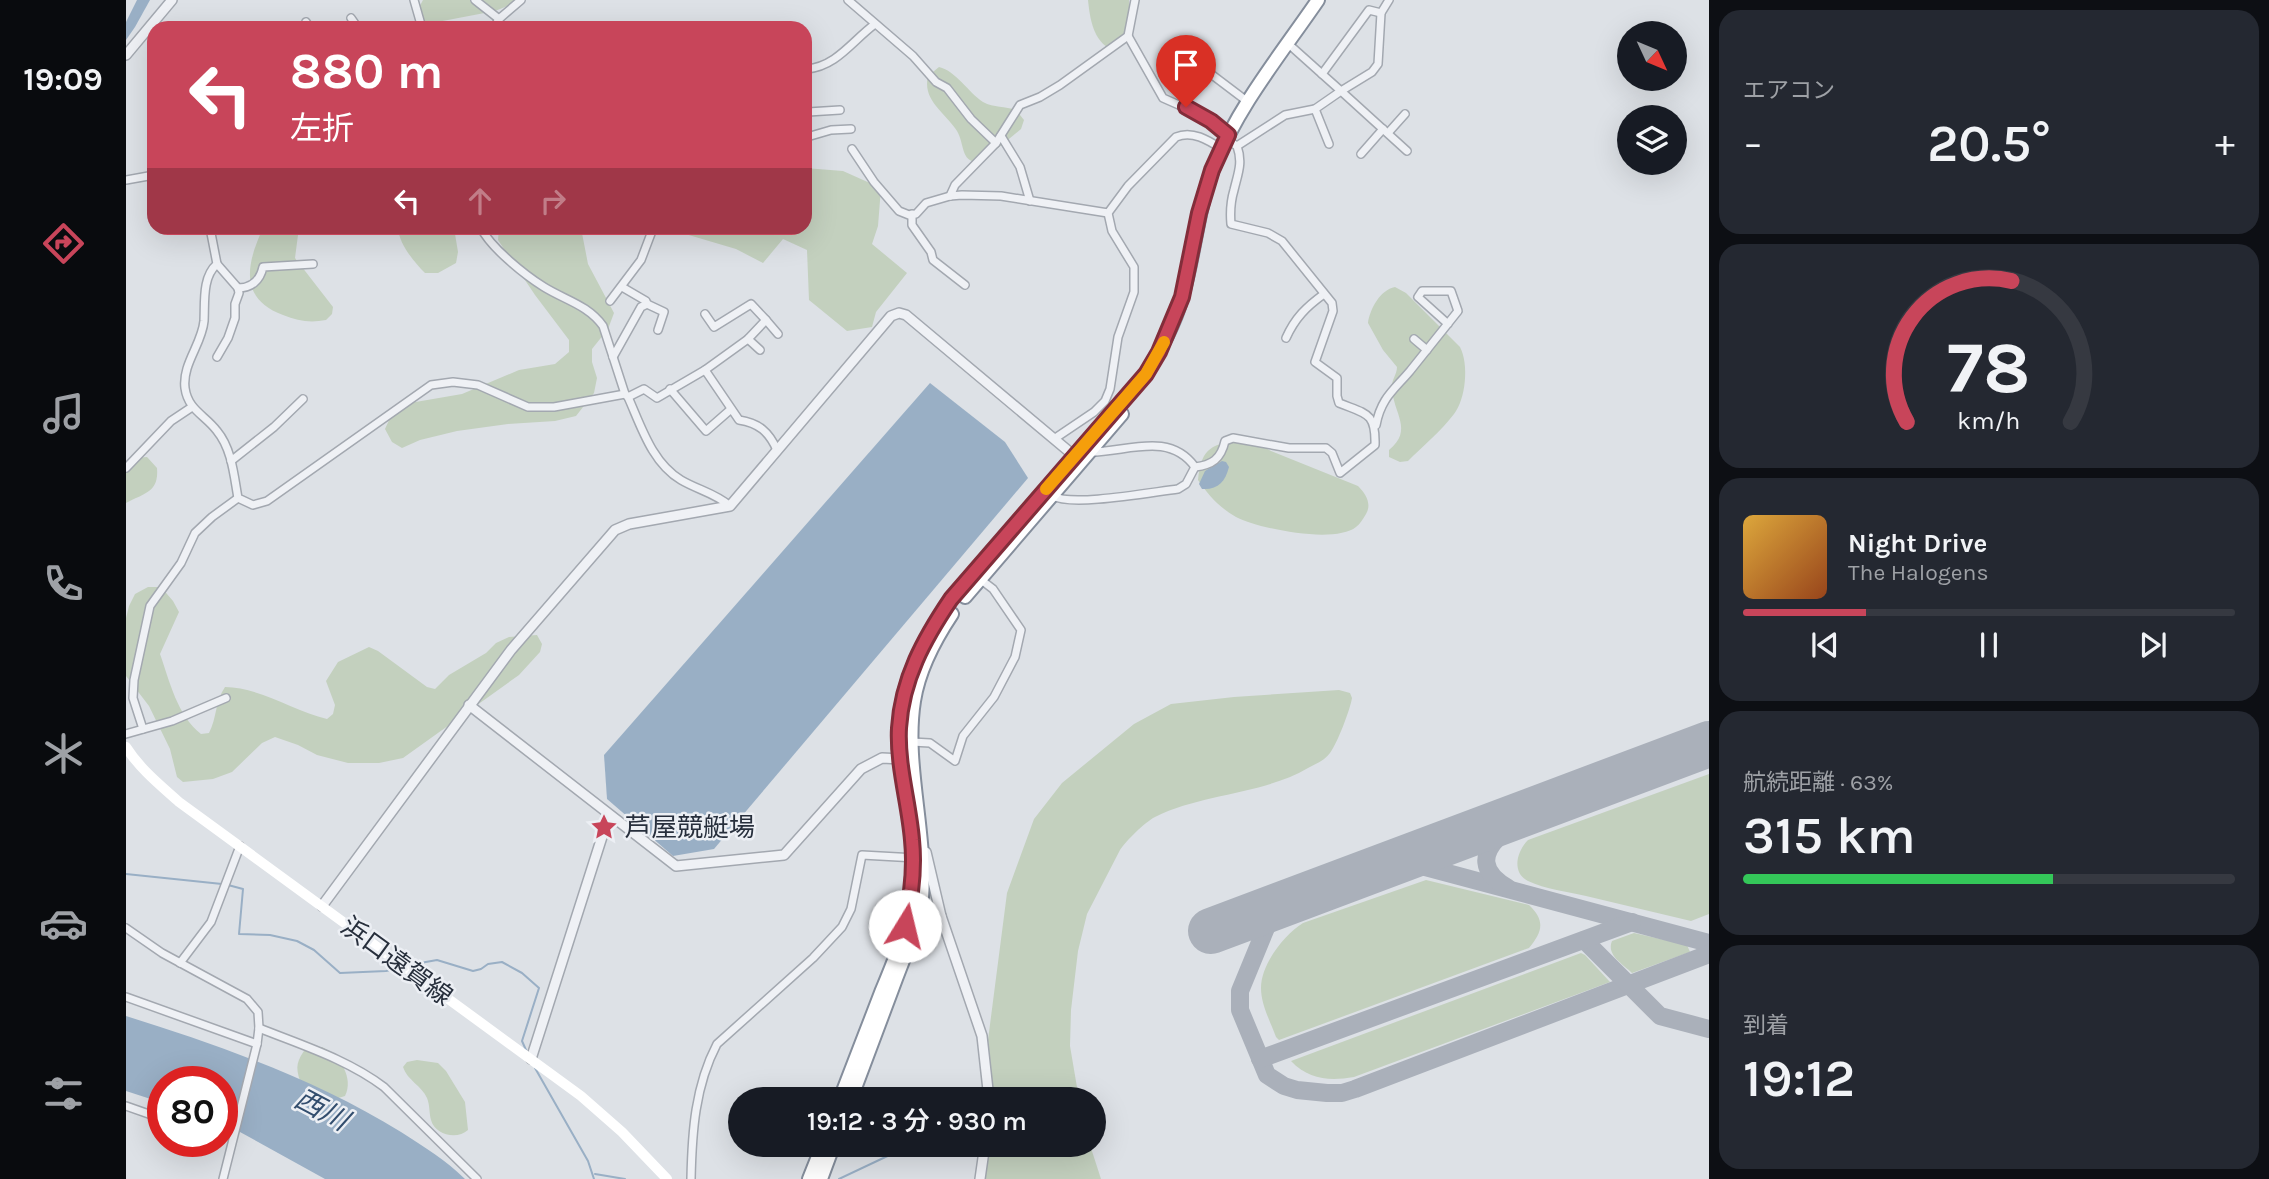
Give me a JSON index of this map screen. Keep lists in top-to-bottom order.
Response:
{
  "streets": {
    "main road": ["浜口遠賀線"]
  },
  "water": ["西川"],
  "places": {
    "place": ["芦屋競艇場"]
  },
  "north": "bottom right",
  "page": {
    "tabs": "19:09",
    "tile": [
      "エアコン",
      ["航続距離 · 63%", "315 km"],
      ["到着", "19:12"]
    ],
    "turn": ["880 m", "左折"],
    "heat": ["−", "20.5°", "+"],
    "song": ["Night Drive", "The Halogens"],
    "limit": "80",
    "trip": "19:12 · 3 分 · 930 m",
    "gauge": ["78", "km/h"]
  }
}
